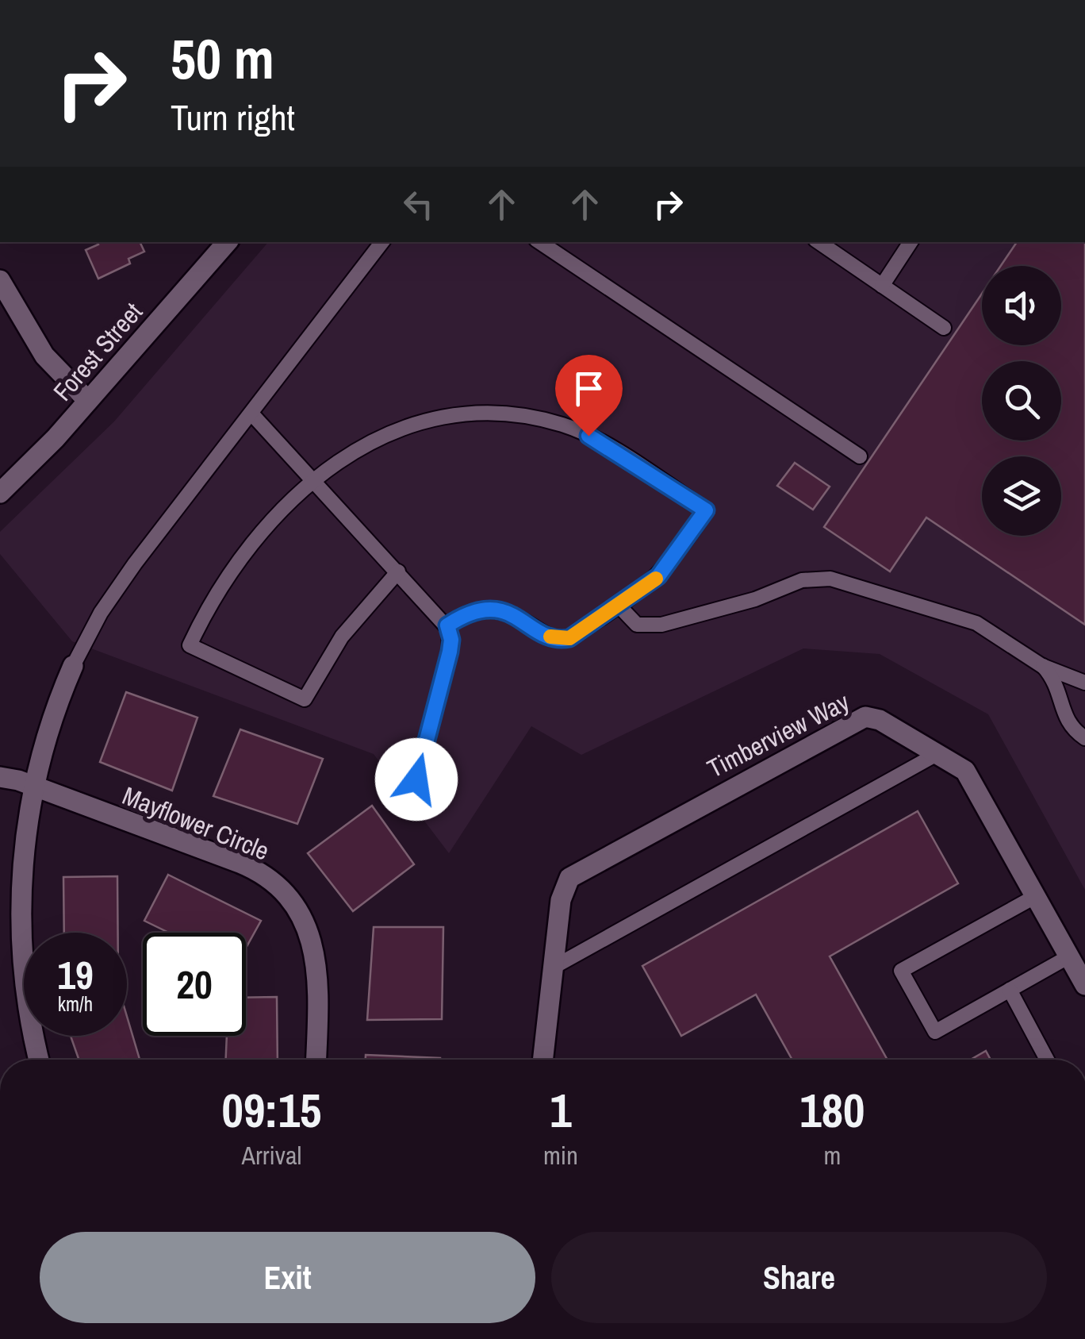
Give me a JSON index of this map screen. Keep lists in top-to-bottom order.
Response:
{
  "streets": {
    "street": ["Forest Street", "Timberview Way", "Mayflower Circle"]
  },
  "page": {
    "turn": ["50 m", "Turn right"],
    "speed": "19 km/h",
    "limit": "20",
    "eta": [
      "09:15",
      "Arrival",
      "1",
      "min",
      "180",
      "m"
    ],
    "buttons": ["Exit", "Share"]
  }
}
